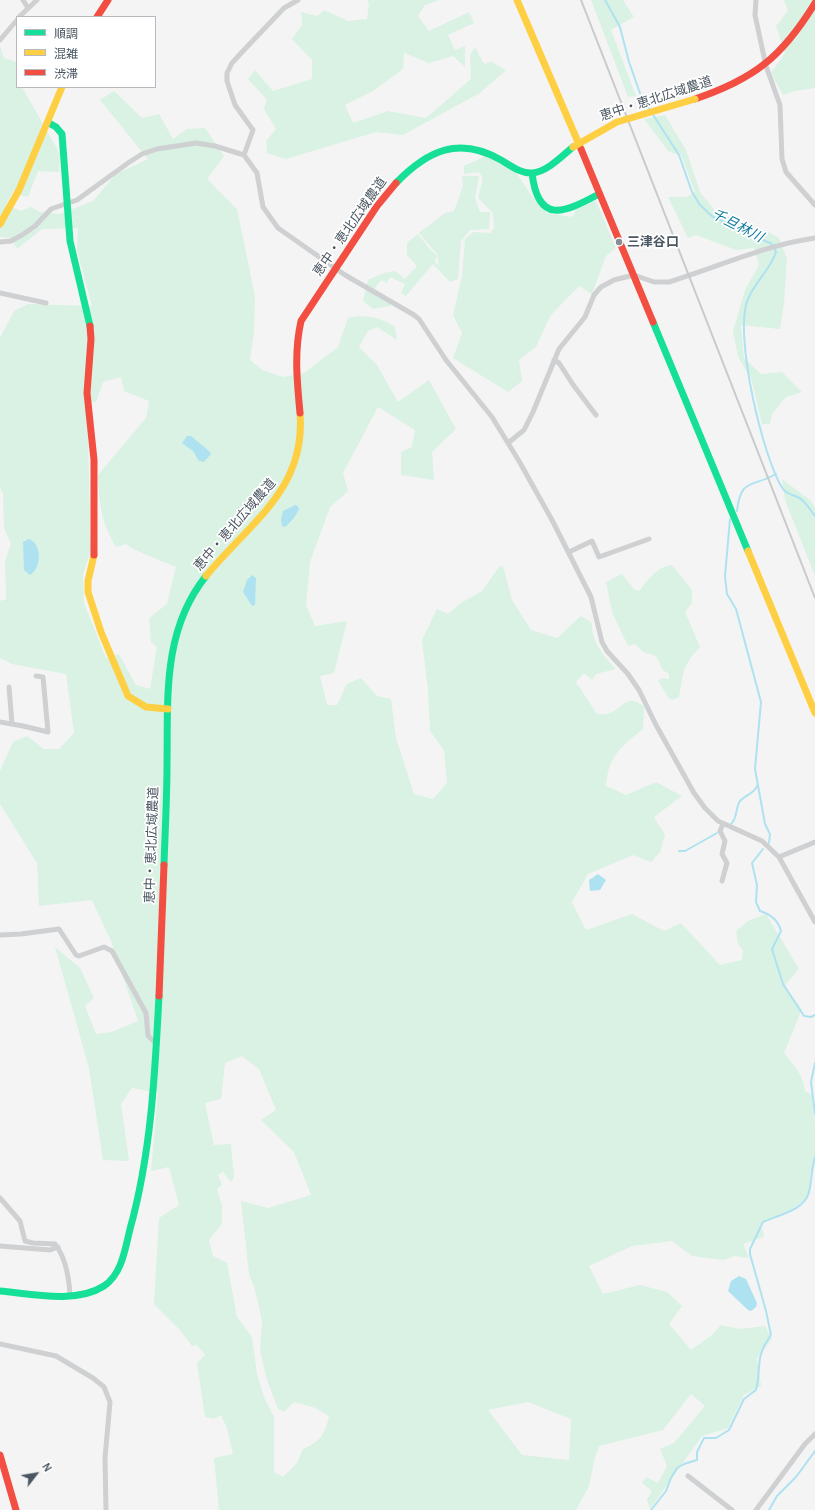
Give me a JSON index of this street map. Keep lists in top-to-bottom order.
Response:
{
  "streets": {
    "street": ["恵中・恵北広域農道"]
  },
  "water": ["千旦林川"],
  "places": ["三津谷口"],
  "legend": ["順調", "混雑", "渋滞"],
  "north": "top right"
}
